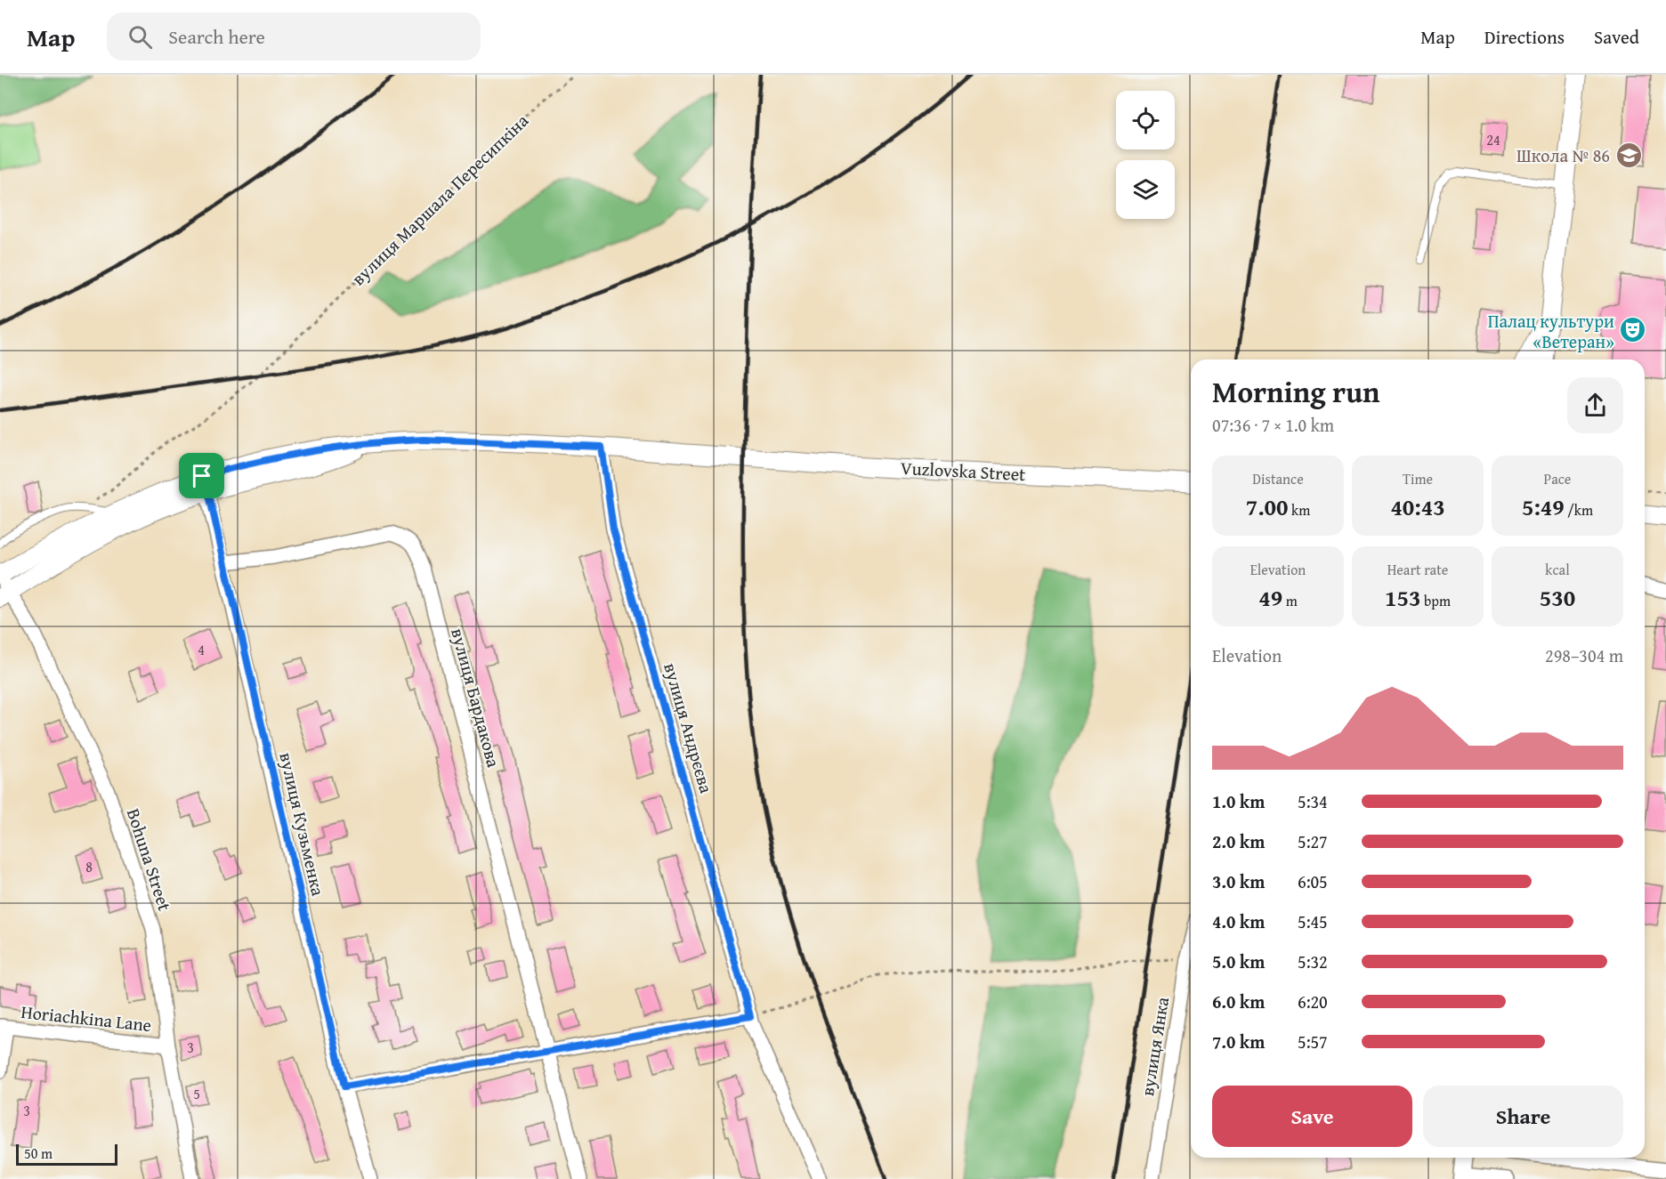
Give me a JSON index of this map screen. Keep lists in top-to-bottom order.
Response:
{
  "streets": {
    "main road": ["Vuzlovska Street"],
    "street": [
      "вулиця Бардакова",
      "вулиця Андрєєва",
      "вулиця Кузьменка",
      "Bohuna Street",
      "Horiachkina Lane",
      "вулиця Янка"
    ],
    "path": ["вулиця Маршала Пересипкіна"]
  },
  "crossings": [
    ["Vuzlovska Street", "вулиця Андрєєва"],
    ["вулиця Бардакова", "вулиця Кузьменка"],
    ["Bohuna Street", "Horiachkina Lane"]
  ],
  "places": {
    "school or university": ["Школа № 86"],
    "theatre": ["Палац культури «Ветеран»"]
  },
  "house_numbers": [
    "24",
    "4",
    "8",
    "3",
    "5",
    "3"
  ],
  "scale_bar": "50 m",
  "page": {
    "header": "Map",
    "search": "Search here",
    "nav": ["Map", "Directions", "Saved"],
    "heading": ["Morning run", "07:36 · 7 × 1.0 km"],
    "stats": [
      ["Distance", "7.00 km"],
      ["Time", "40:43"],
      ["Pace", "5:49 /km"],
      ["Elevation", "49 m"],
      ["Heart rate", "153 bpm"],
      ["kcal", "530"]
    ],
    "chart": ["Elevation", "298–304 m"],
    "list": [
      {
        "name": "1.0 km",
        "note": "5:34"
      },
      {
        "name": "2.0 km",
        "note": "5:27"
      },
      {
        "name": "3.0 km",
        "note": "6:05"
      },
      {
        "name": "4.0 km",
        "note": "5:45"
      },
      {
        "name": "5.0 km",
        "note": "5:32"
      },
      {
        "name": "6.0 km",
        "note": "6:20"
      },
      {
        "name": "7.0 km",
        "note": "5:57"
      }
    ],
    "buttons": ["Save", "Share"],
    "scale": "50 m"
  }
}
